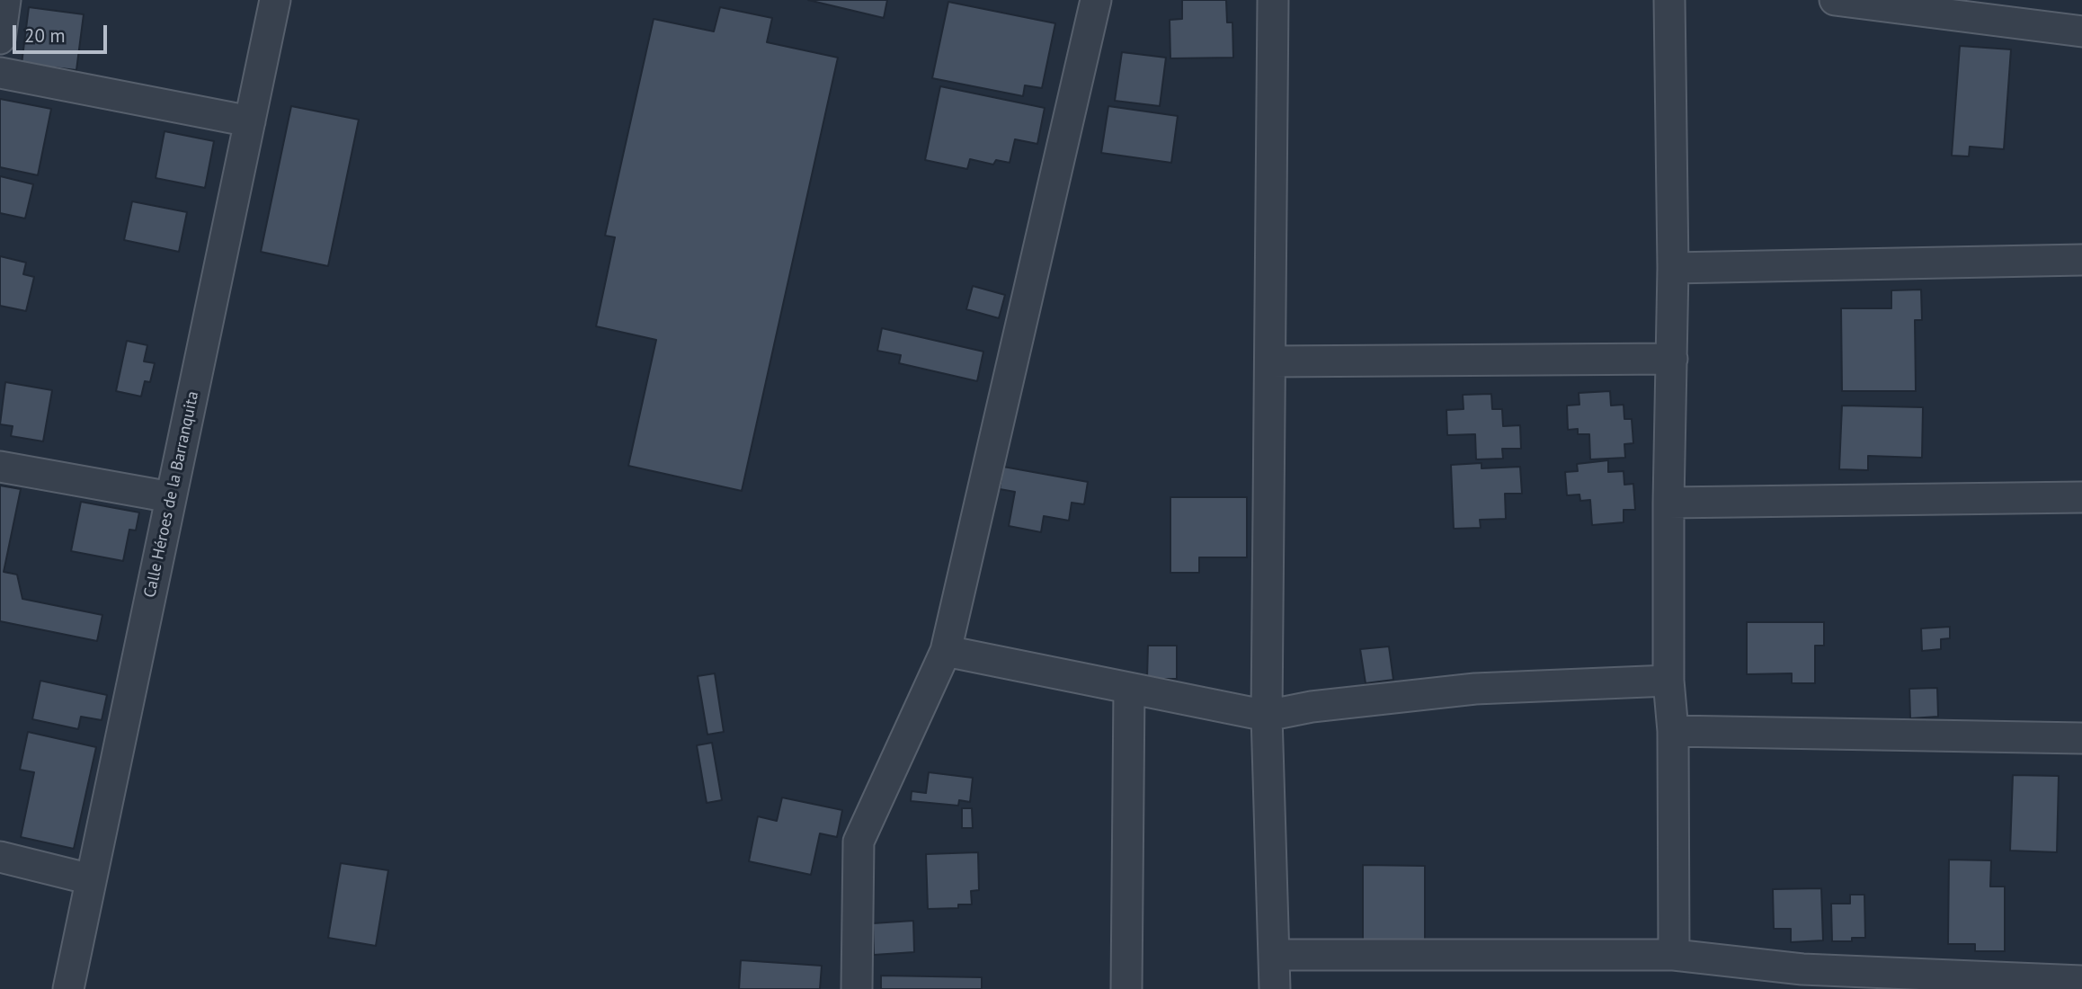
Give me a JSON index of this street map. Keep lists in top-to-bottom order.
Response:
{
  "streets": {
    "street": ["Calle Héroes de la Barranquita"]
  },
  "scale_bar": "20 m"
}
